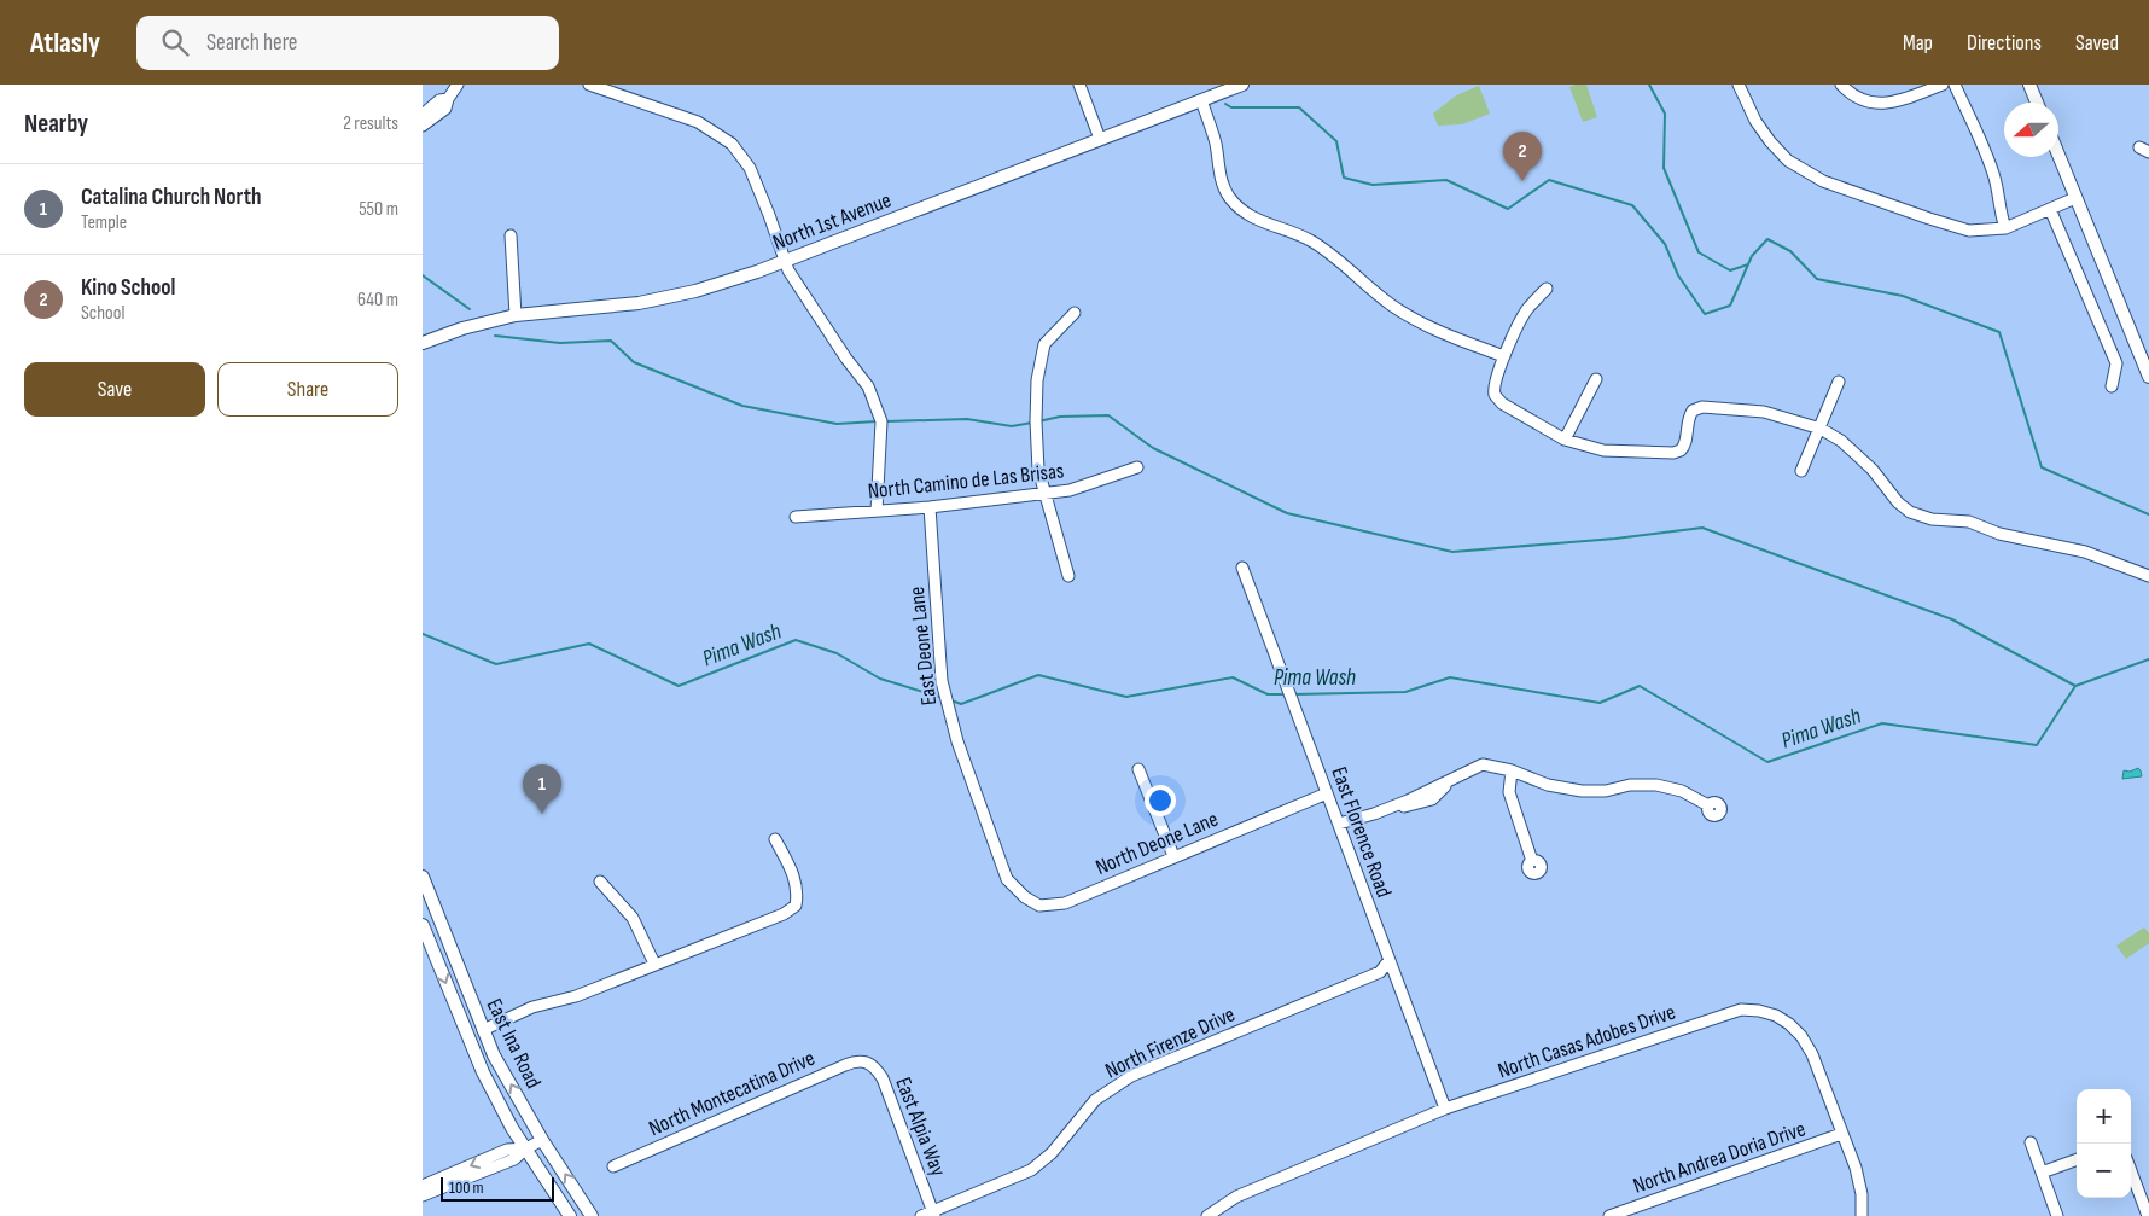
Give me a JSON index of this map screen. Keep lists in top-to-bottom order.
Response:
{
  "streets": {
    "main road": ["North 1st Avenue", "East Ina Road"],
    "street": [
      "North Camino de Las Brisas",
      "East Deone Lane",
      "East Florence Road",
      "North Deone Lane",
      "North Casas Adobes Drive",
      "North Firenze Drive",
      "North Montecatina Drive",
      "East Alpia Way",
      "North Andrea Doria Drive"
    ]
  },
  "crossings": [
    ["North Camino de Las Brisas", "East Deone Lane"],
    ["East Deone Lane", "North Deone Lane"],
    ["East Florence Road", "North Deone Lane"],
    ["East Florence Road", "North Casas Adobes Drive"],
    ["East Florence Road", "North Firenze Drive"],
    ["North Casas Adobes Drive", "North Andrea Doria Drive"],
    ["North Firenze Drive", "East Alpia Way"],
    ["North Montecatina Drive", "East Alpia Way"]
  ],
  "water": ["Pima Wash"],
  "scale_bar": "100 m",
  "north": "left",
  "page": {
    "header": "Atlasly",
    "search": "Search here",
    "nav": ["Map", "Directions", "Saved"],
    "heading": ["Nearby", "2 results"],
    "pins": ["2", "1"],
    "list": [
      {
        "mark": "1",
        "name": "Catalina Church North",
        "note": "Temple",
        "value": "550 m"
      },
      {
        "mark": "2",
        "name": "Kino School",
        "note": "School",
        "value": "640 m"
      }
    ],
    "buttons": ["Save", "Share"],
    "map_buttons": ["+", "−"],
    "scale": "100 m"
  }
}
